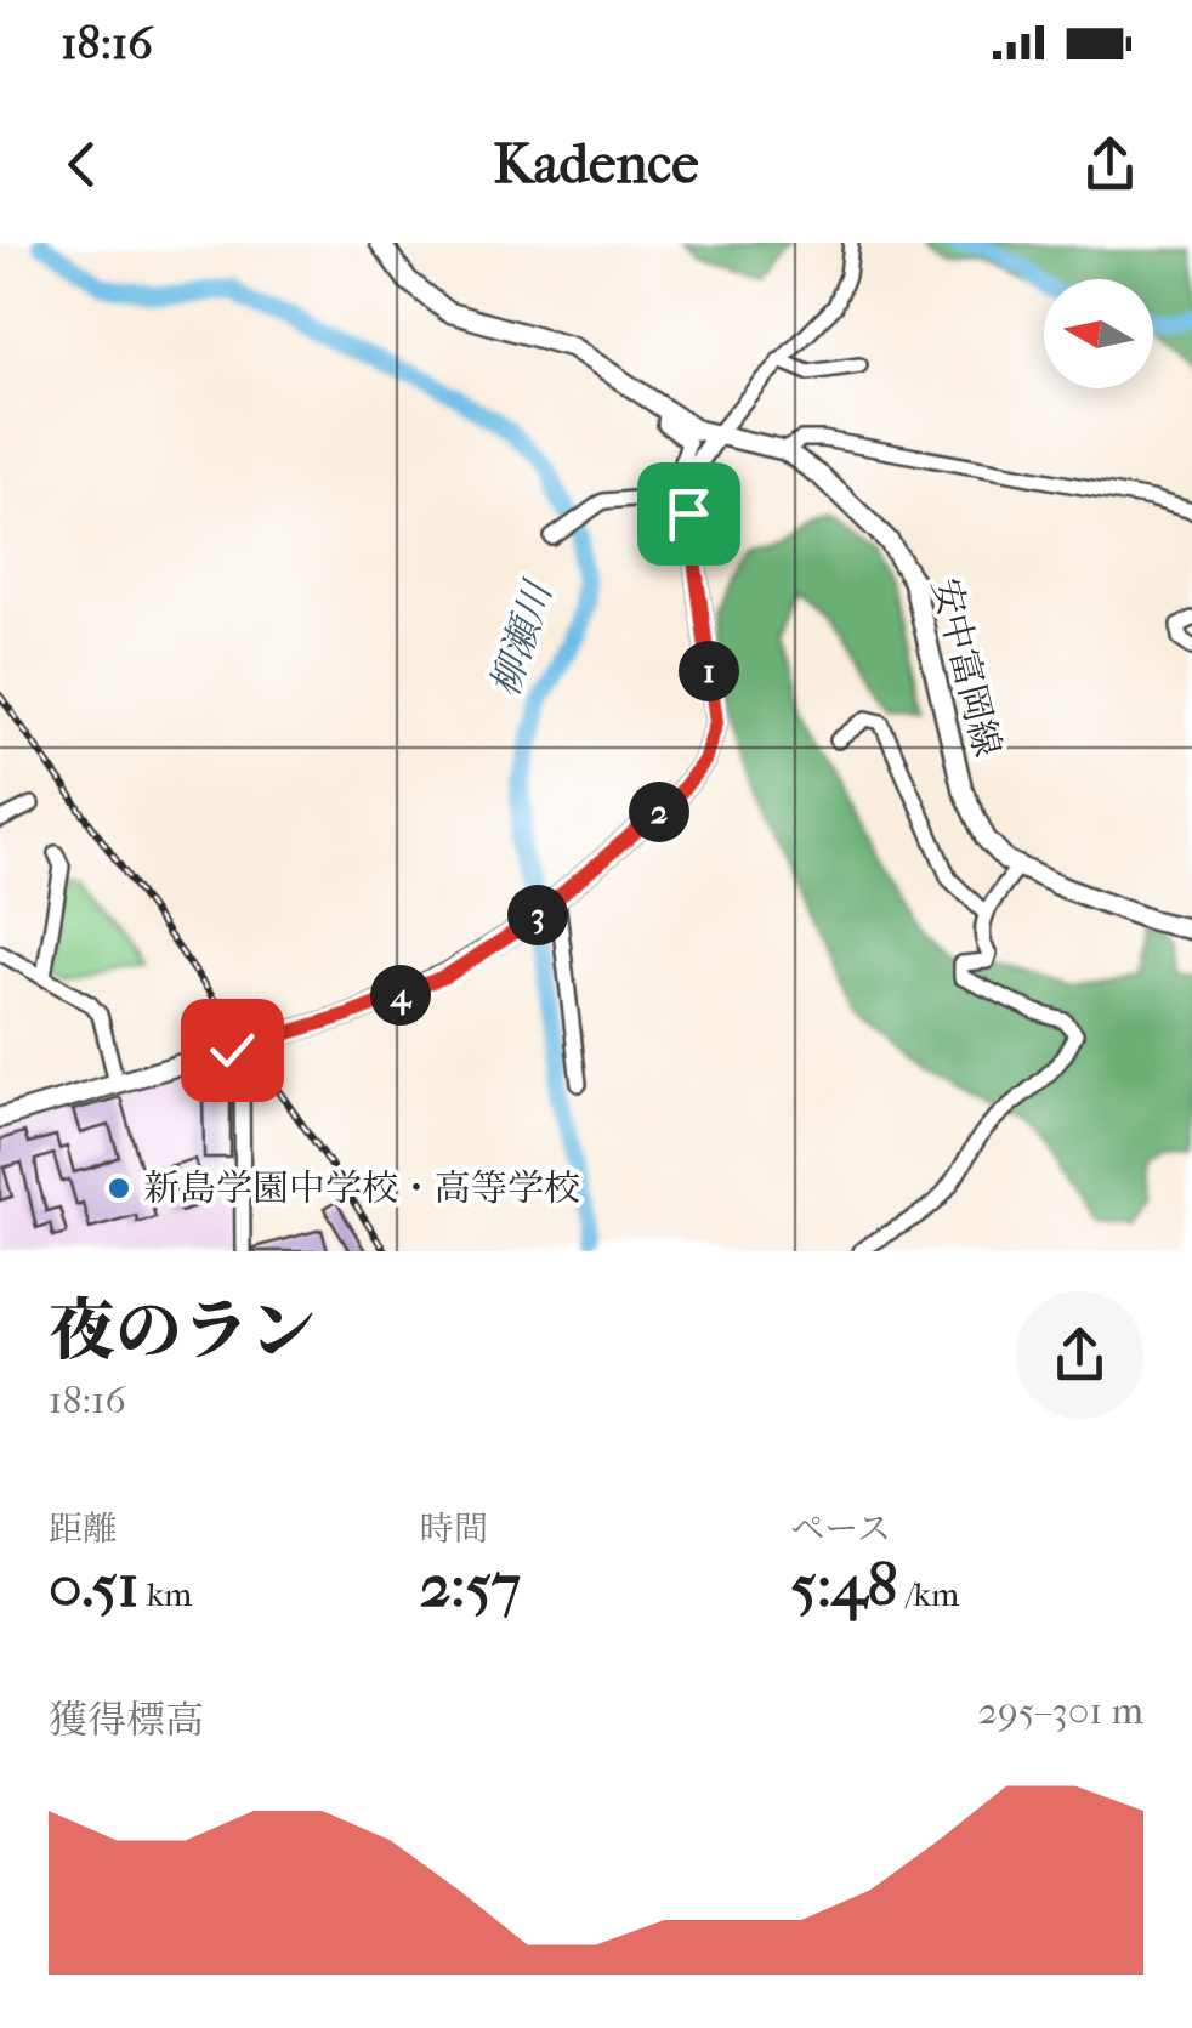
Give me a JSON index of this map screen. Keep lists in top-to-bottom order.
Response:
{
  "streets": {
    "main road": ["安中富岡線"]
  },
  "water": ["柳瀬川"],
  "places": ["新島学園中学校・高等学校"],
  "north": "left",
  "page": {
    "status": "18:16",
    "header": "Kadence",
    "pins": [
      "1",
      "2",
      "3",
      "4"
    ],
    "heading": ["夜のラン", "18:16"],
    "stats": [
      ["距離", "0.51 km"],
      ["時間", "2:57"],
      ["ペース", "5:48 /km"]
    ],
    "chart": ["獲得標高", "295–301 m"]
  }
}
